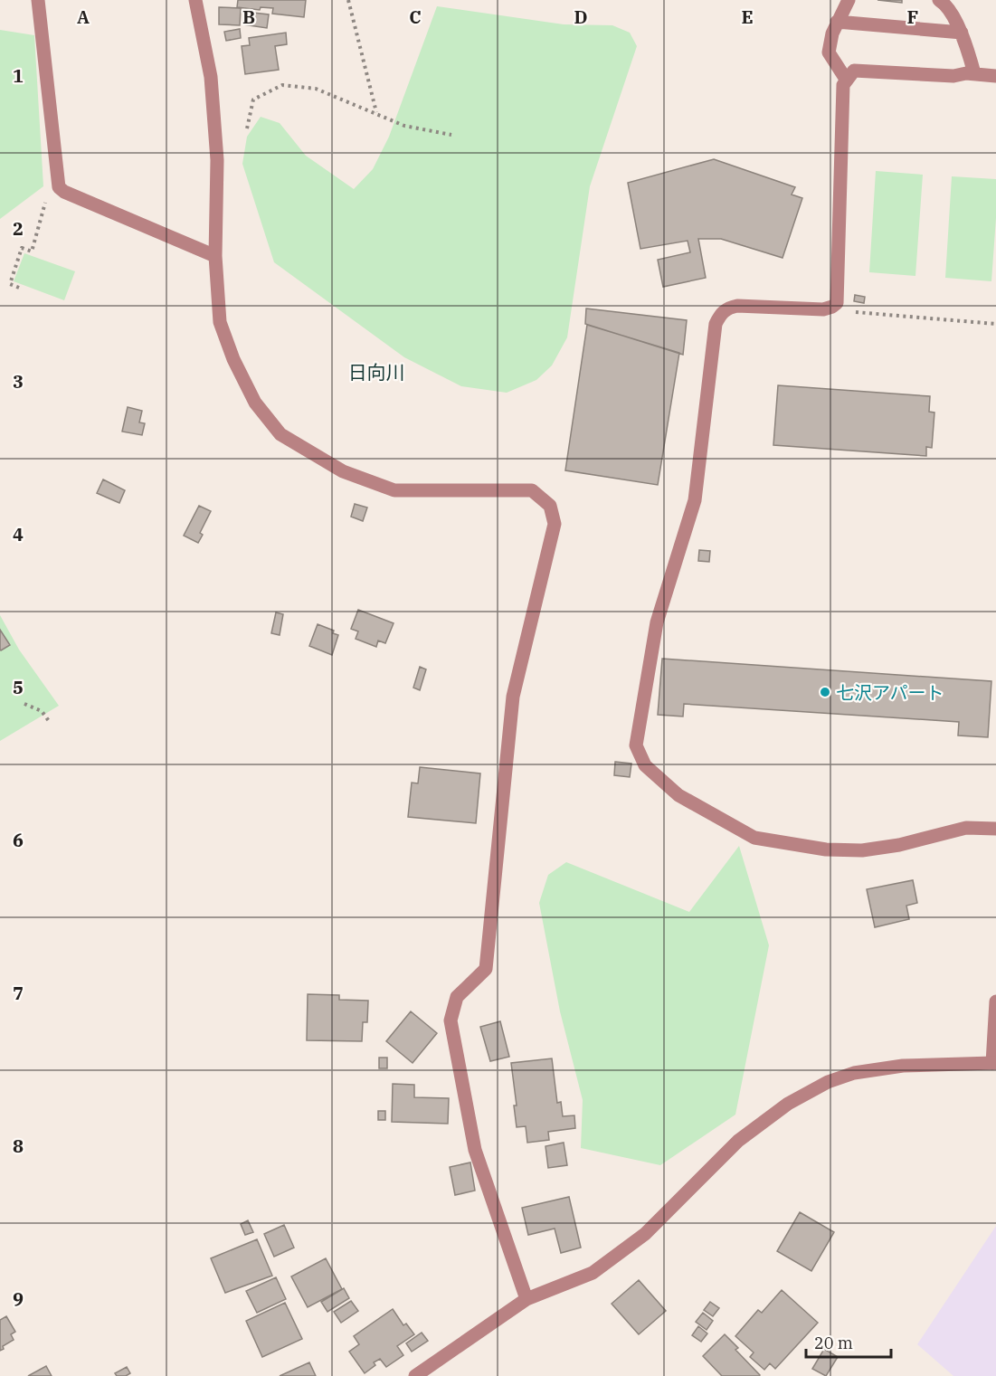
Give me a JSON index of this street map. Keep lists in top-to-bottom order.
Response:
{
  "districts": ["日向川"],
  "places": ["七沢アパート"],
  "scale_bar": "20 m",
  "grid": {
    "columns": [
      "A",
      "B",
      "C",
      "D",
      "E",
      "F"
    ],
    "rows": [
      "1",
      "2",
      "3",
      "4",
      "5",
      "6",
      "7",
      "8",
      "9"
    ]
  }
}
